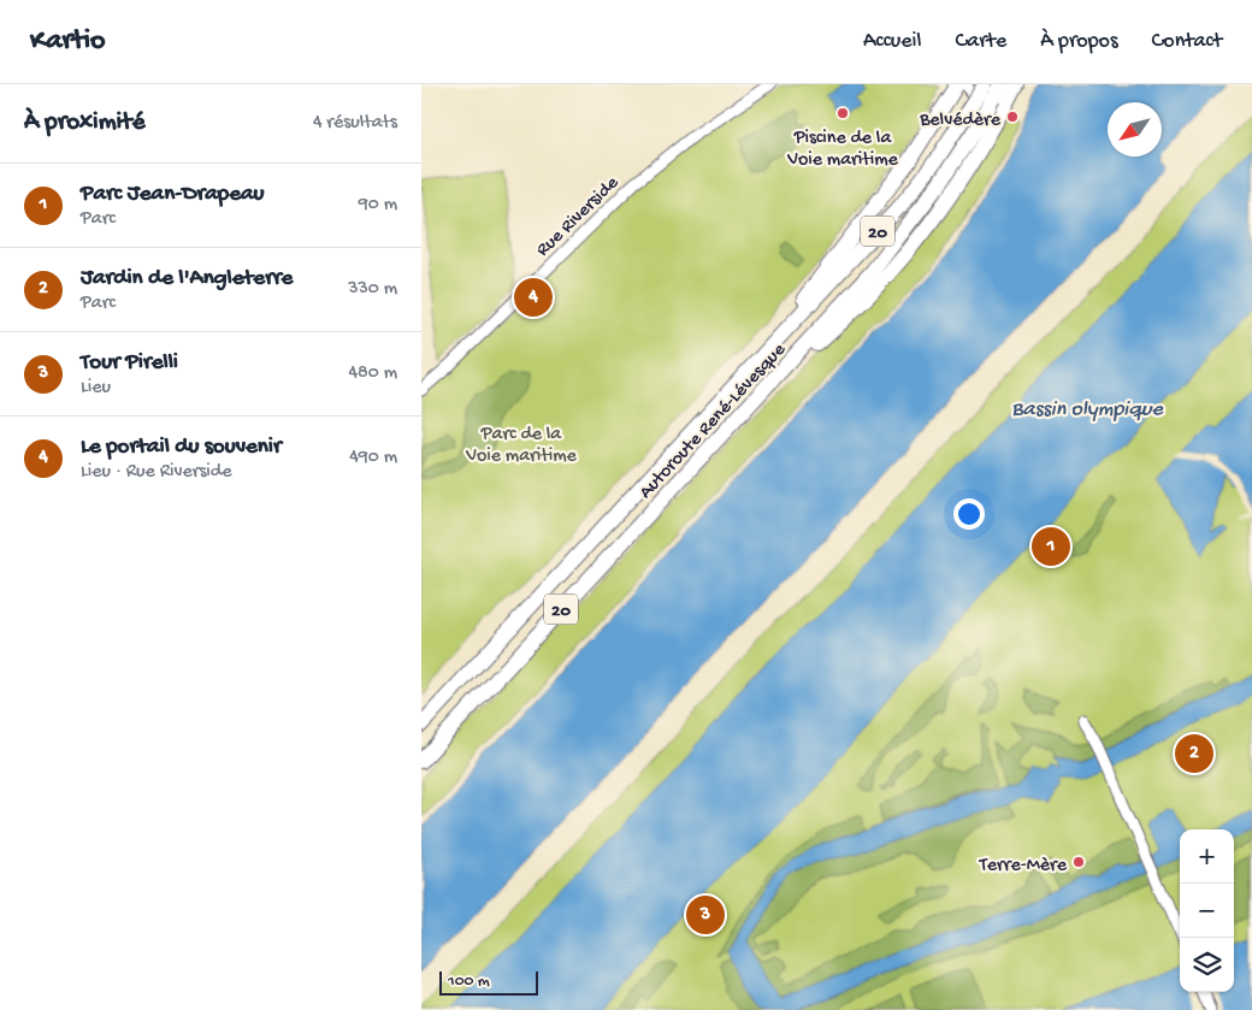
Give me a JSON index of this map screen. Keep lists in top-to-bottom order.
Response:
{
  "streets": {
    "highway": ["20", "Autoroute René-Lévesque"],
    "street": ["Rue Riverside"]
  },
  "water": ["Bassin olympique"],
  "parks": ["Parc de la Voie maritime"],
  "places": ["Piscine de la Voie maritime", "Belvédère", "Terre-Mère"],
  "scale_bar": "100 m",
  "north": "bottom left",
  "page": {
    "header": "Kartio",
    "nav": [
      "Accueil",
      "Carte",
      "À propos",
      "Contact"
    ],
    "heading": ["À proximité", "4 résultats"],
    "list": [
      {
        "mark": "1",
        "name": "Parc Jean-Drapeau",
        "note": "Parc",
        "value": "90 m"
      },
      {
        "mark": "2",
        "name": "Jardin de l'Angleterre",
        "note": "Parc",
        "value": "330 m"
      },
      {
        "mark": "3",
        "name": "Tour Pirelli",
        "note": "Lieu",
        "value": "480 m"
      },
      {
        "mark": "4",
        "name": "Le portail du souvenir",
        "note": "Lieu · Rue Riverside",
        "value": "490 m"
      }
    ],
    "pins": [
      "4",
      "1",
      "2",
      "3"
    ],
    "map_buttons": ["+", "−"],
    "scale": "100 m"
  }
}
